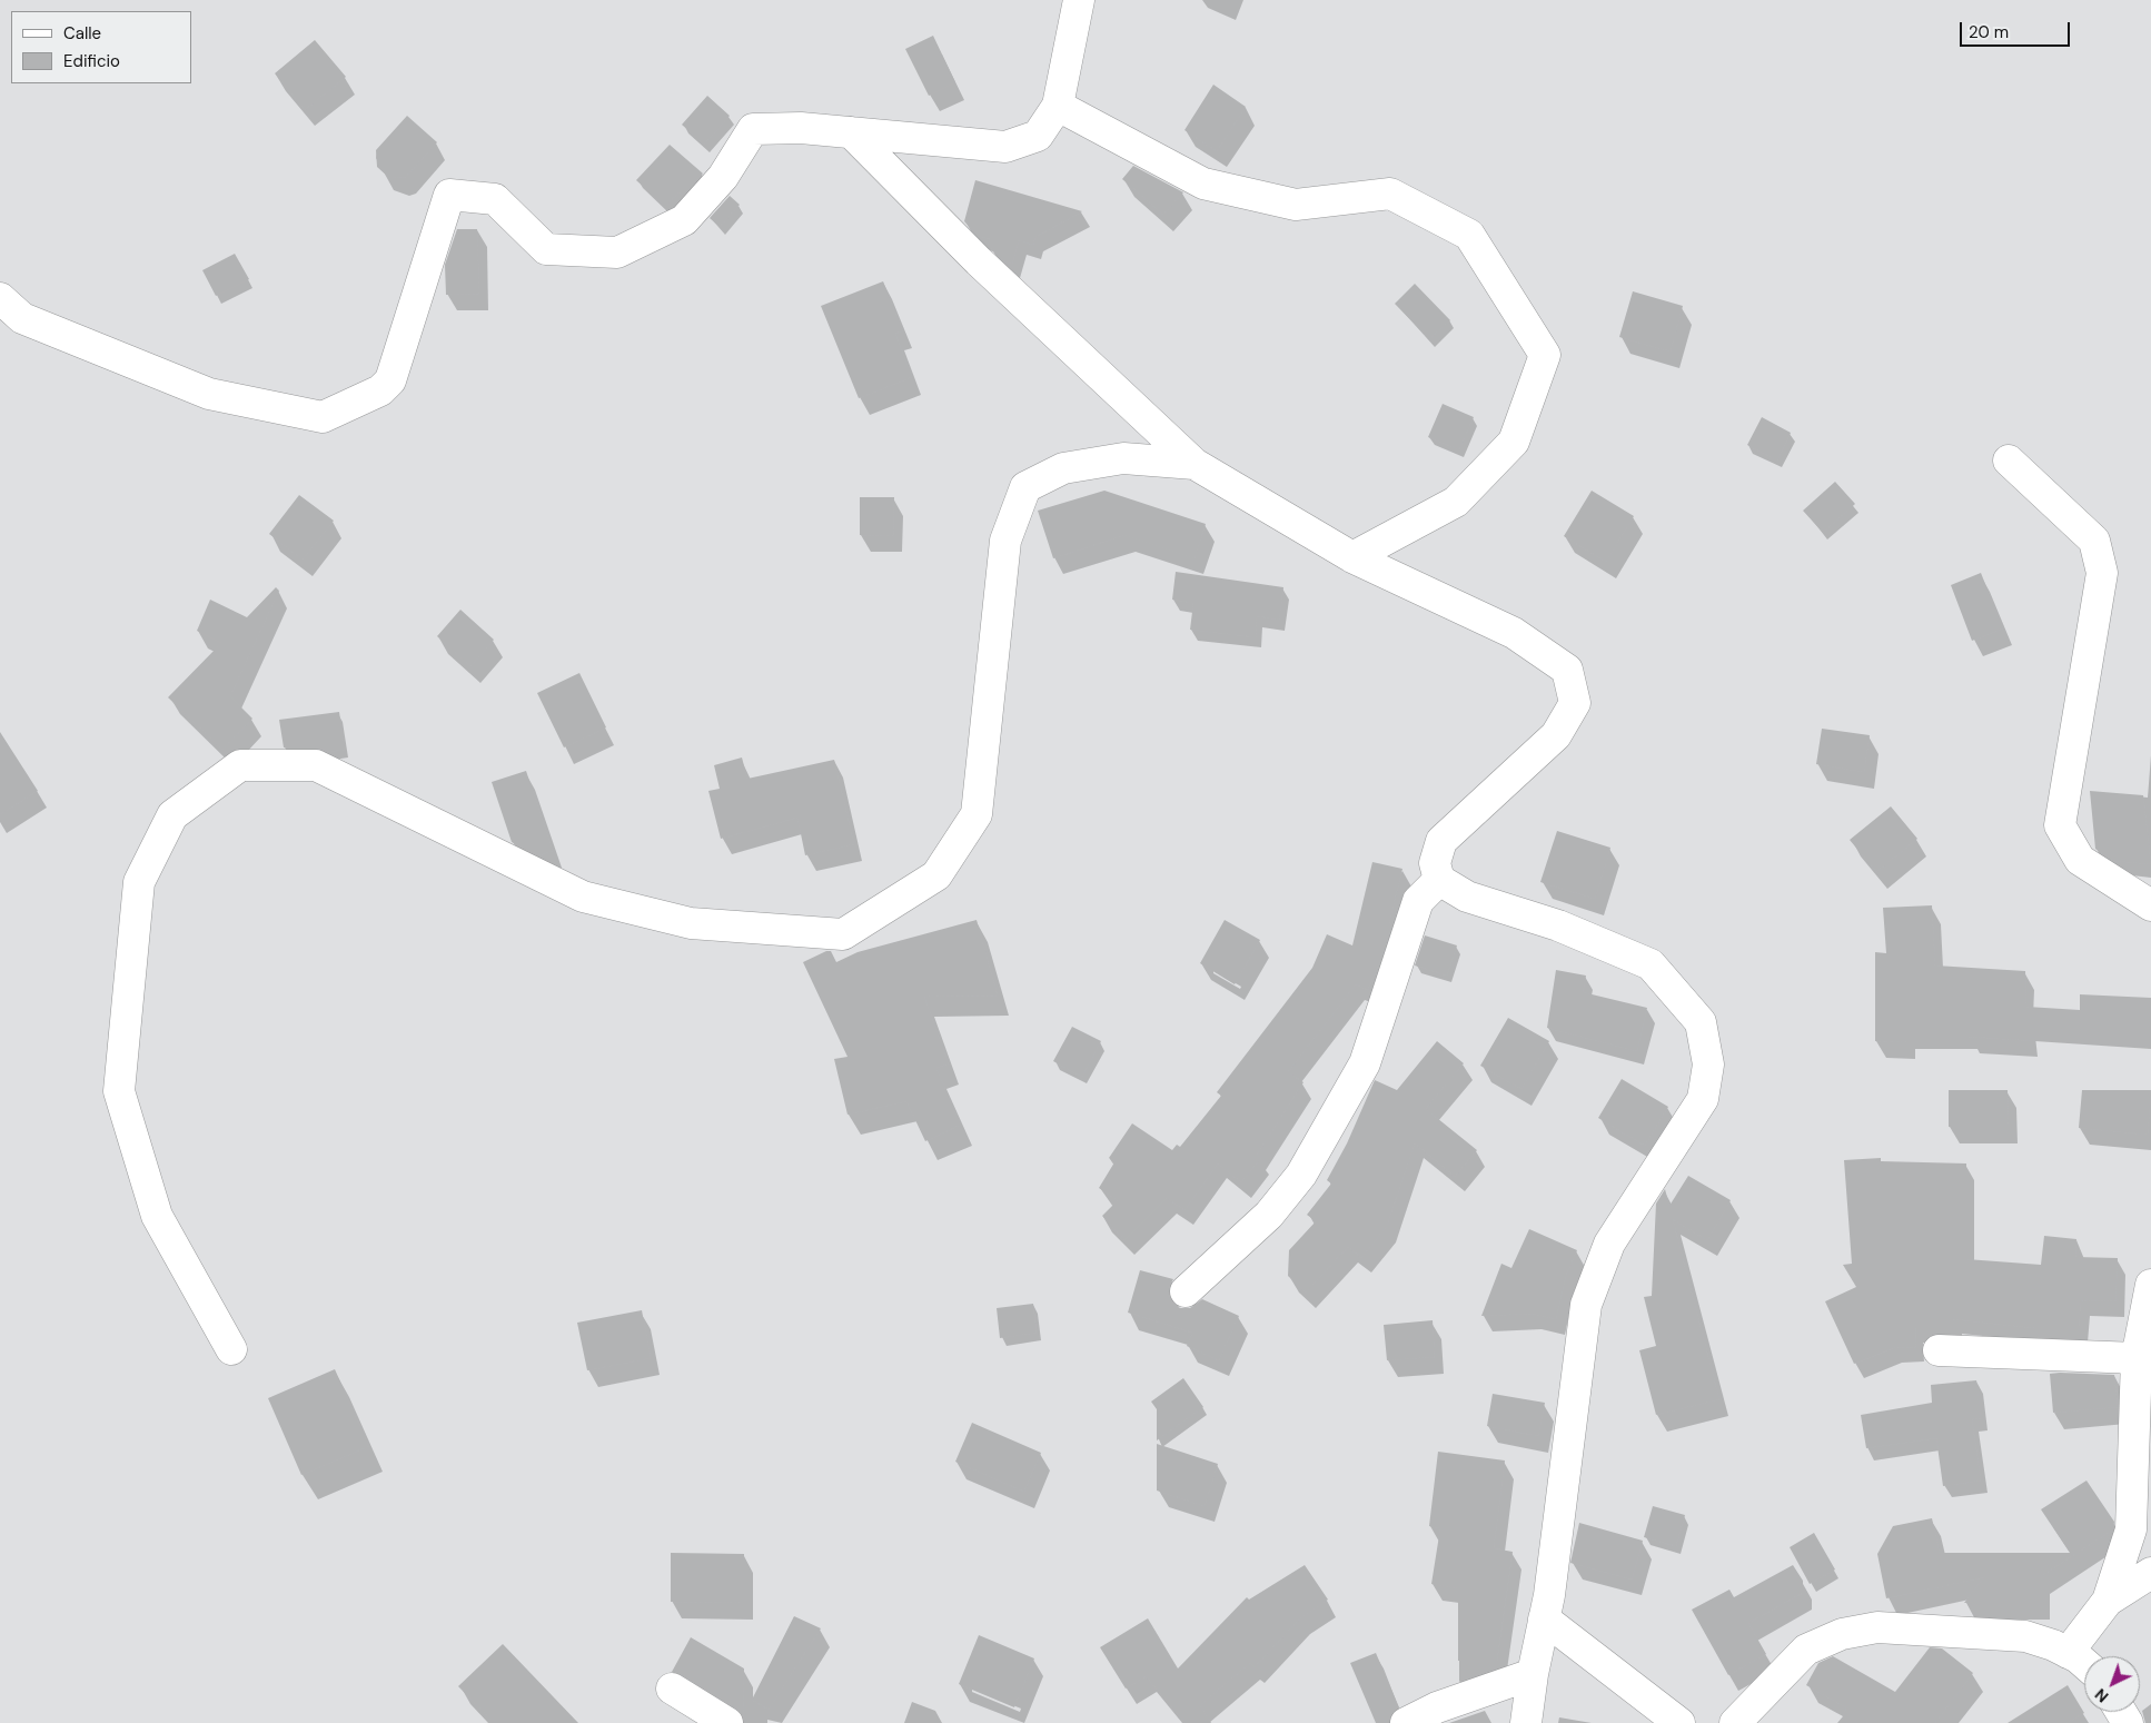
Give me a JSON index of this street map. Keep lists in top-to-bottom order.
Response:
{
  "legend": ["Calle", "Edificio"],
  "scale_bar": "20 m",
  "north": "bottom left"
}
